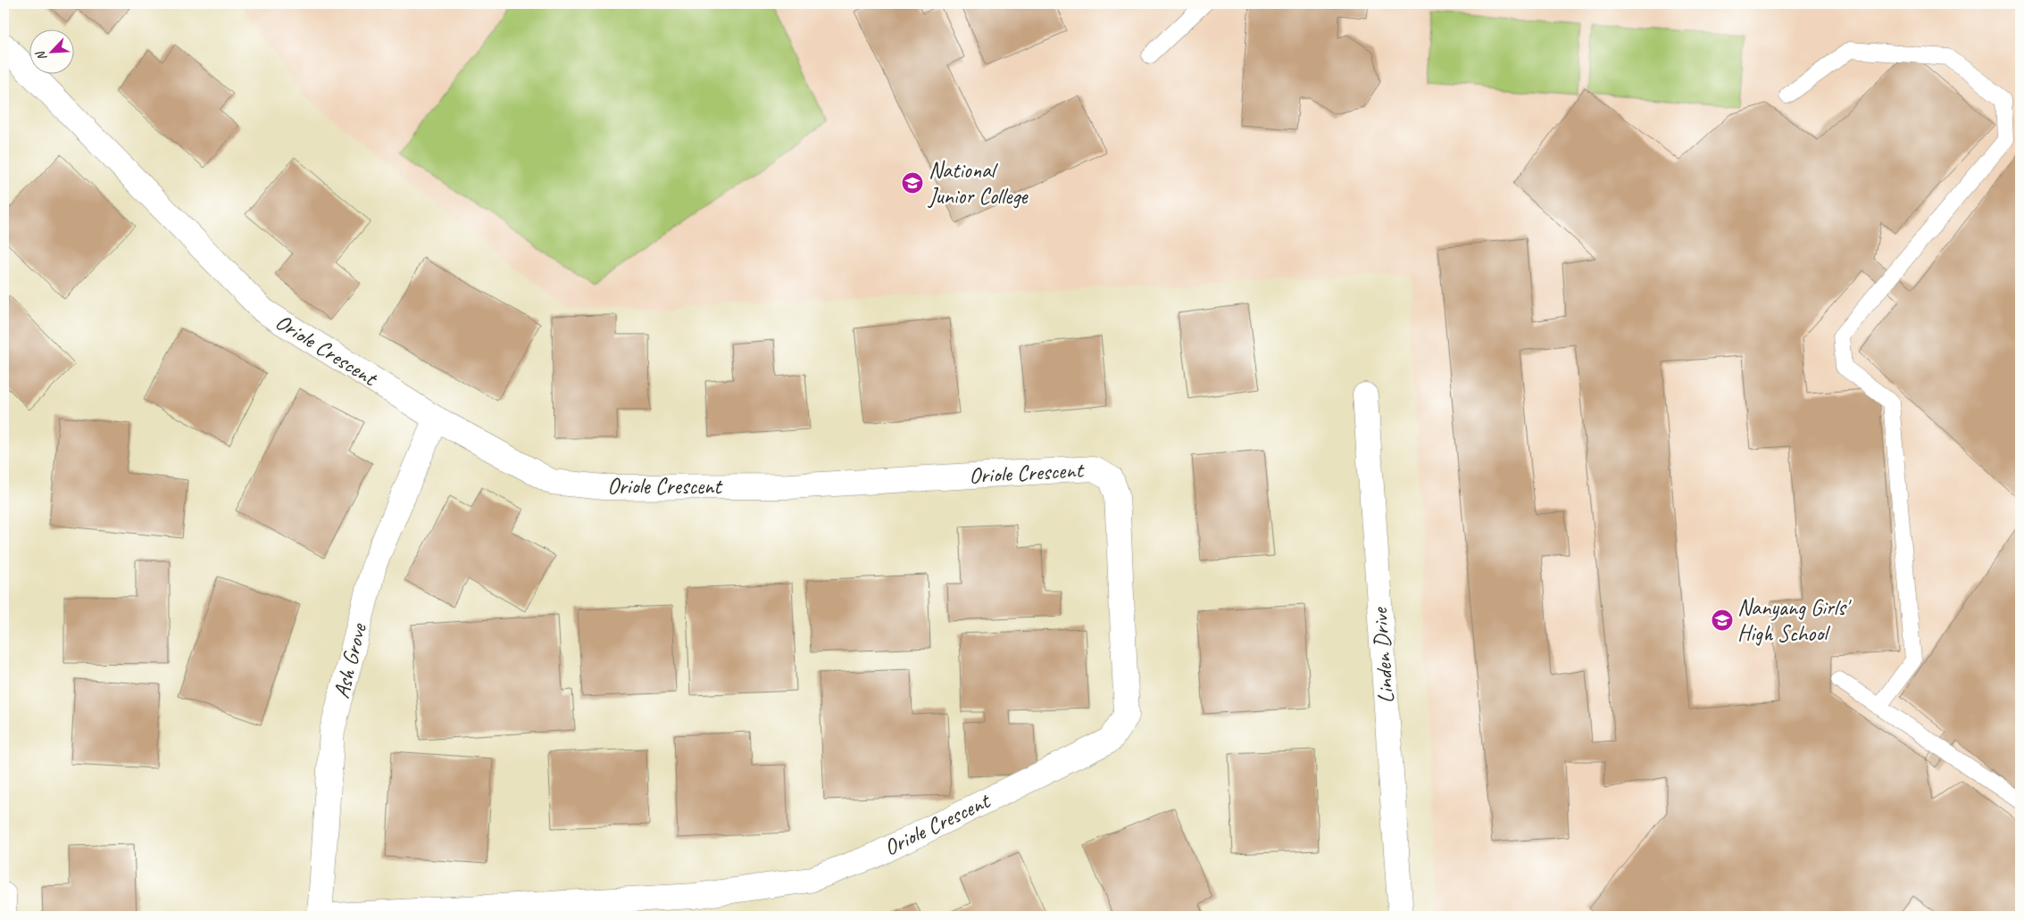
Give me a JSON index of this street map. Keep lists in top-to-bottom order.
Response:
{
  "streets": {
    "street": ["Oriole Crescent", "Linden Drive", "Ash Grove"]
  },
  "crossings": [
    ["Oriole Crescent", "Ash Grove"]
  ],
  "places": {
    "school or university": ["National Junior College", "Nanyang Girls' High School"]
  },
  "north": "bottom left"
}
